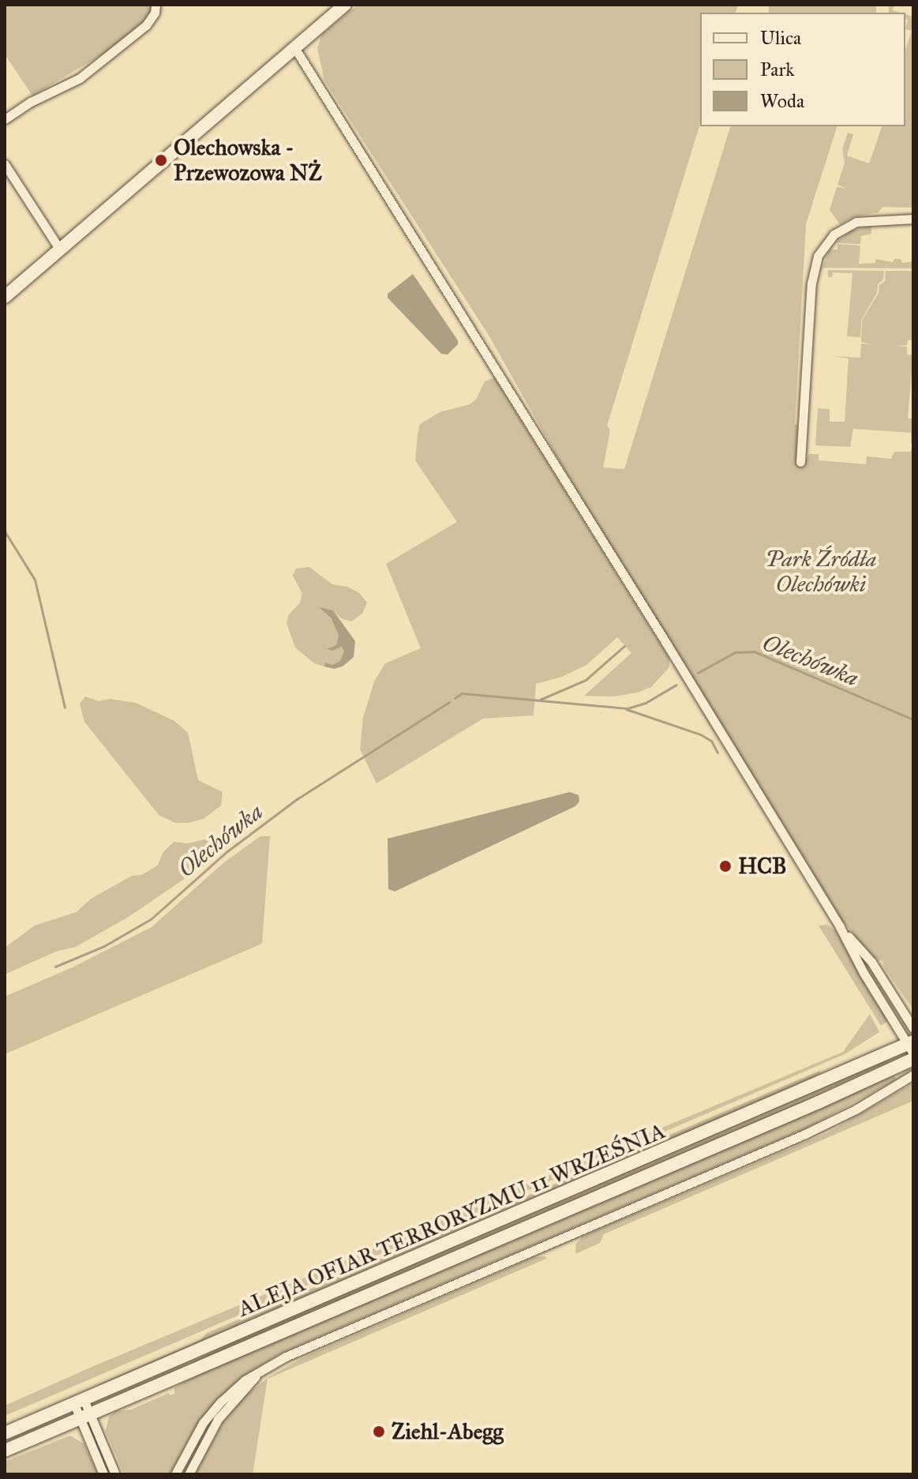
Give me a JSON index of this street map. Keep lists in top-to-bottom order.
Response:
{
  "streets": {
    "street": ["ALEJA OFIAR TERRORYZMU 11 WRZEŚNIA"]
  },
  "water": ["Olechówka"],
  "parks": ["Park Źródła Olechówki"],
  "places": ["Olechowska - Przewozowa NŻ", "HCB", "Ziehl-Abegg"],
  "legend": ["Ulica", "Park", "Woda"]
}
